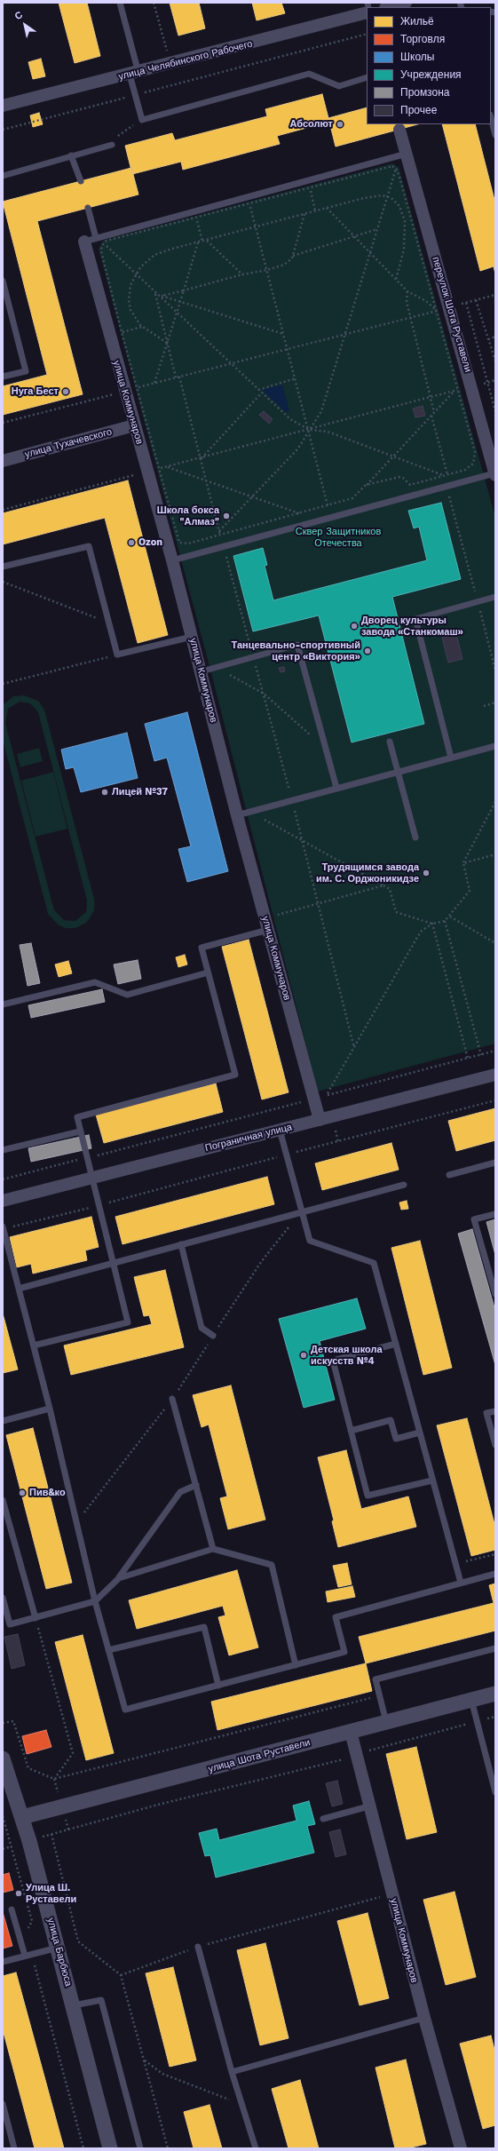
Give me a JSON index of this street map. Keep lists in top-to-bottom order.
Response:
{
  "streets": {
    "street": [
      "улица Челябинского Рабочего",
      "переулок Шота Руставели",
      "улица Коммунаров",
      "улица Тухачевского",
      "Пограничная улица",
      "улица Шота Руставели",
      "улица Барбюса"
    ]
  },
  "crossings": [
    ["улица Коммунаров", "улица Тухачевского"],
    ["улица Коммунаров", "Пограничная улица"],
    ["улица Коммунаров", "улица Шота Руставели"],
    ["улица Шота Руставели", "улица Барбюса"]
  ],
  "parks": ["Сквер Защитников Отечества"],
  "places": [
    "Абсолют",
    "Нуга Бест",
    "Школа бокса \"Алмаз\"",
    "Ozon",
    "Дворец культуры завода «Станкомаш»",
    "Танцевально-спортивный центр «Виктория»",
    "Лицей №37",
    "Трудящимся завода им. С. Орджоникидзе",
    "Детская школа искусств №4",
    "Пив&ко",
    "Улица Ш. Руставели"
  ],
  "legend": [
    "Жильё",
    "Торговля",
    "Школы",
    "Учреждения",
    "Промзона",
    "Прочее"
  ],
  "north": "top left"
}
